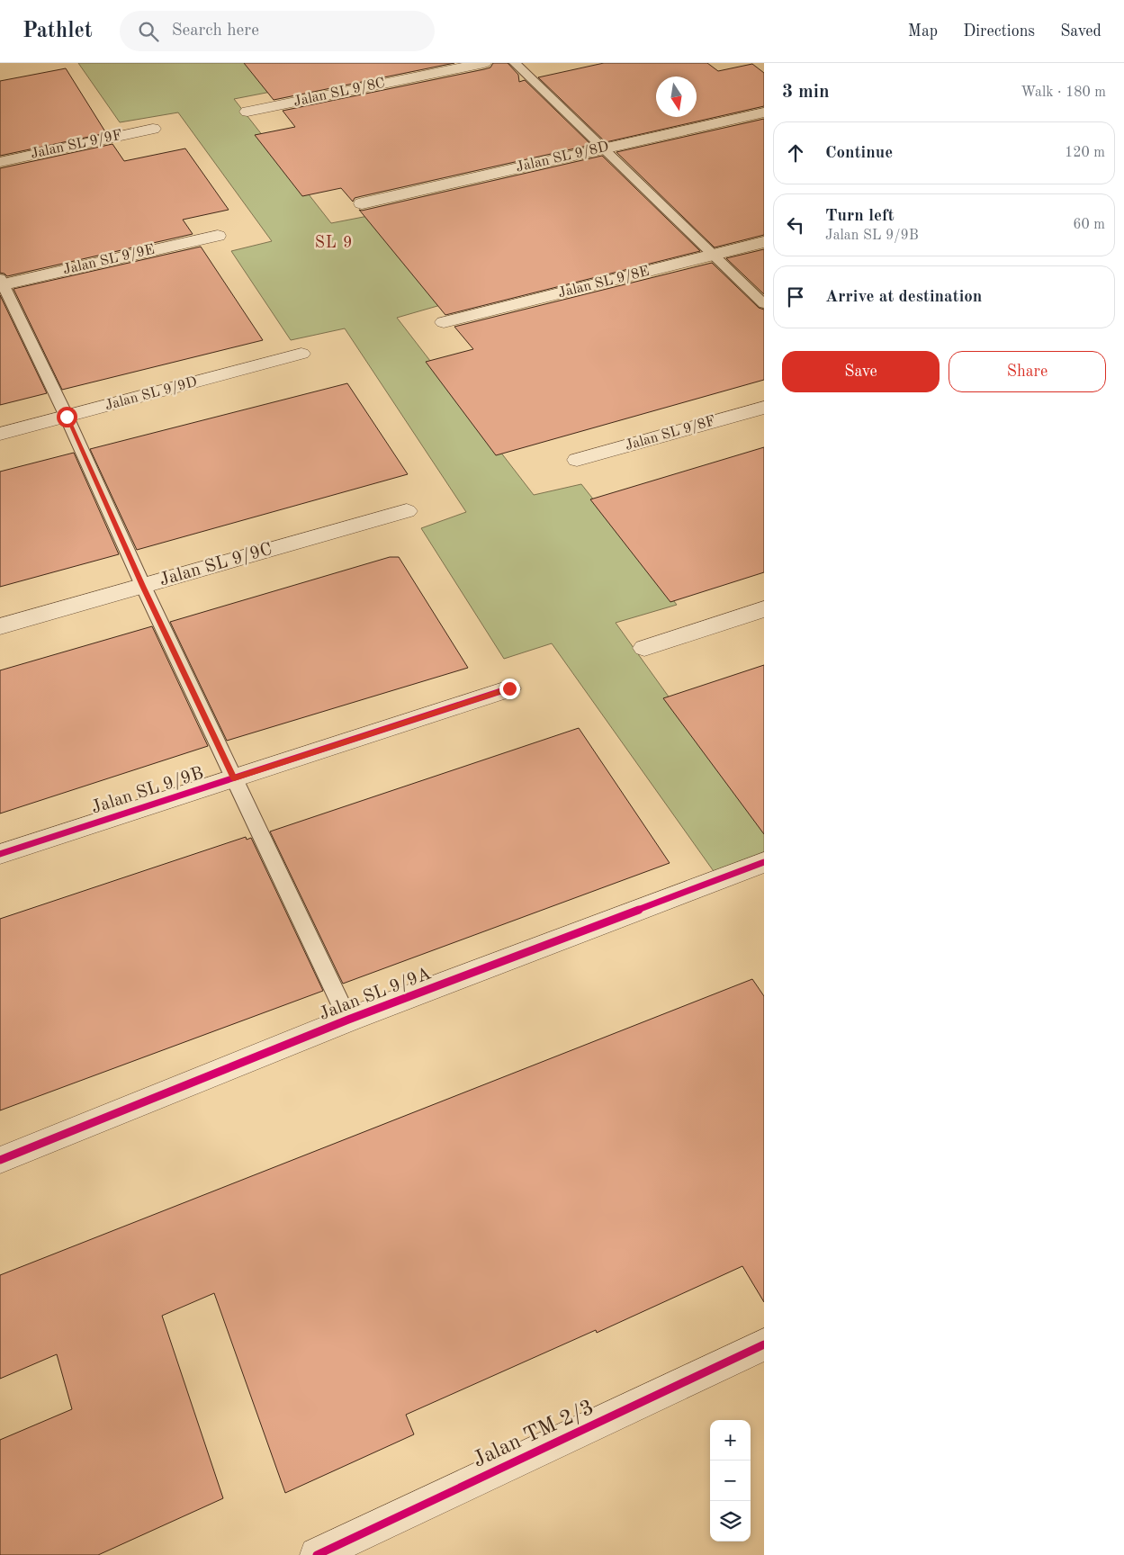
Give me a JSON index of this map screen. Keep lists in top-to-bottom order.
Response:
{
  "streets": {
    "street": [
      "Jalan SL 9/8C",
      "Jalan SL 9/9F",
      "Jalan SL 9/8D",
      "Jalan SL 9/9E",
      "Jalan SL 9/8E",
      "Jalan SL 9/9D",
      "Jalan SL 9/8F",
      "Jalan SL 9/9C",
      "Jalan SL 9/9B",
      "Jalan SL 9/9A",
      "Jalan TM 2/3"
    ]
  },
  "districts": ["SL 9"],
  "north": "bottom",
  "page": {
    "header": "Pathlet",
    "search": "Search here",
    "nav": ["Map", "Directions", "Saved"],
    "heading": ["3 min", "Walk · 180 m"],
    "list": [
      ["Continue", "120 m"],
      ["Turn left", "Jalan SL 9/9B", "60 m"],
      "Arrive at destination"
    ],
    "buttons": ["Save", "Share"],
    "map_buttons": ["+", "−"]
  }
}
